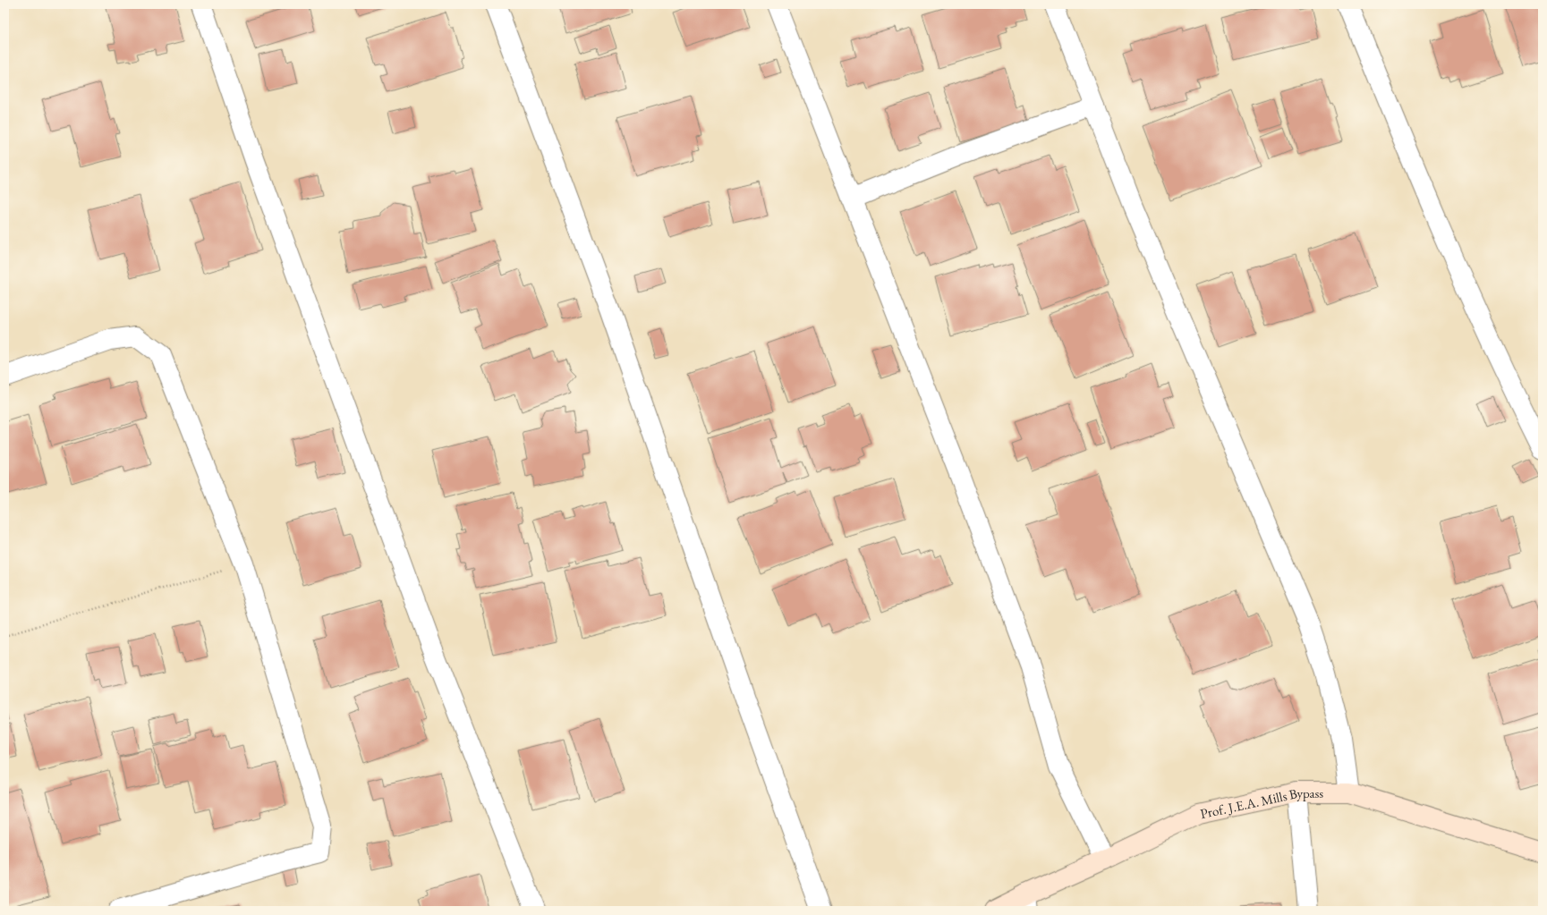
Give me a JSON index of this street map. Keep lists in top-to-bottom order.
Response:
{
  "streets": {
    "street": ["Prof. J.E.A. Mills Bypass"]
  }
}
